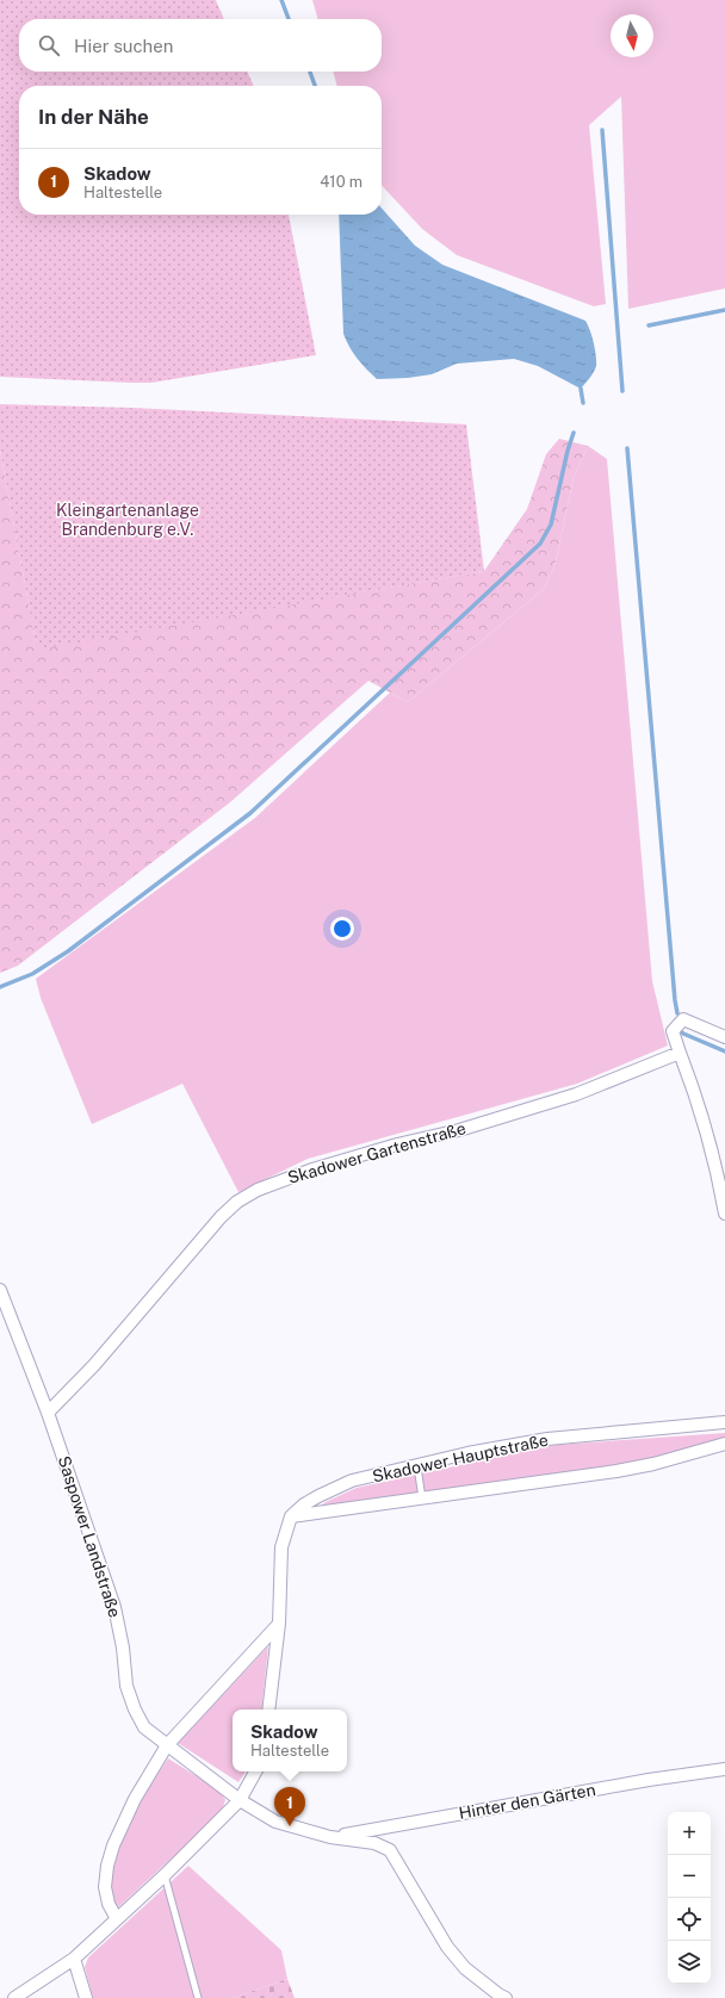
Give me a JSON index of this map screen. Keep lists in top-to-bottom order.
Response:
{
  "streets": {
    "street": [
      "Skadower Gartenstraße",
      "Skadower Hauptstraße",
      "Saspower Landstraße",
      "Hinter den Gärten"
    ]
  },
  "crossings": [
    ["Skadower Gartenstraße", "Saspower Landstraße"],
    ["Saspower Landstraße", "Hinter den Gärten"]
  ],
  "parks": ["Kleingartenanlage Brandenburg e.V."],
  "north": "bottom",
  "page": {
    "search": "Hier suchen",
    "heading": "In der Nähe",
    "list": [
      {
        "mark": "1",
        "name": "Skadow",
        "note": "Haltestelle",
        "value": "410 m"
      }
    ],
    "popup": ["Skadow", "Haltestelle"],
    "pins": "1",
    "map_buttons": ["+", "−"]
  }
}
